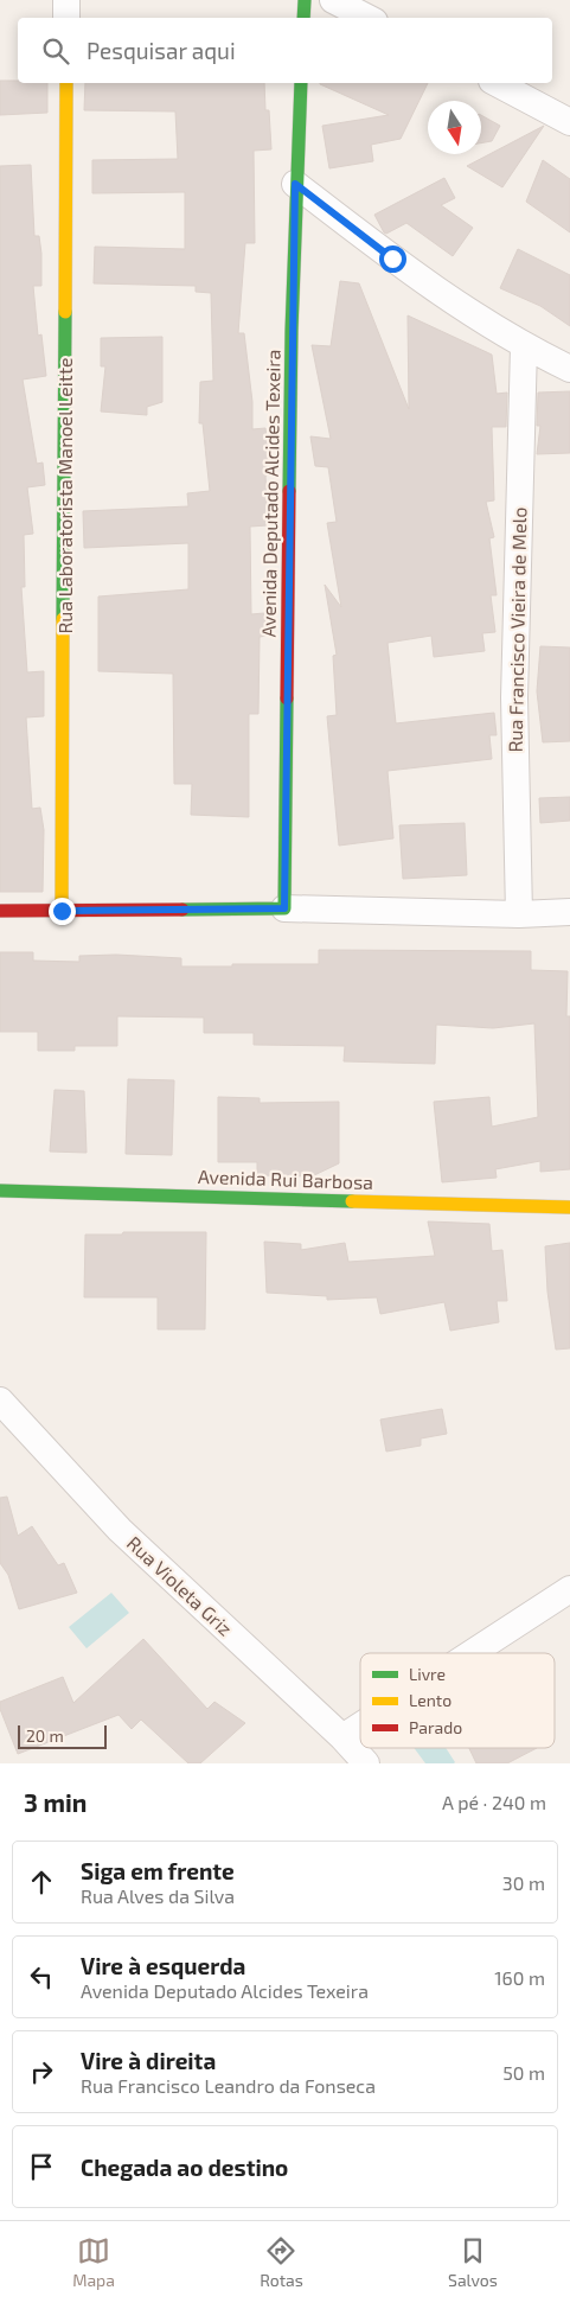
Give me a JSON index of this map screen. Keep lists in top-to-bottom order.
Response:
{
  "streets": {
    "street": [
      "Avenida Deputado Alcides Texeira",
      "Rua Laboratorista Manoel Leitte",
      "Rua Francisco Vieira de Melo",
      "Avenida Rui Barbosa",
      "Rua Violeta Griz"
    ]
  },
  "legend": ["Livre", "Lento", "Parado"],
  "scale_bar": "20 m",
  "north": "bottom",
  "page": {
    "search": "Pesquisar aqui",
    "scale": "20 m",
    "heading": ["3 min", "A pé · 240 m"],
    "list": [
      ["Siga em frente", "Rua Alves da Silva", "30 m"],
      ["Vire à esquerda", "Avenida Deputado Alcides Texeira", "160 m"],
      ["Vire à direita", "Rua Francisco Leandro da Fonseca", "50 m"],
      "Chegada ao destino"
    ],
    "nav": ["Mapa", "Rotas", "Salvos"]
  }
}
